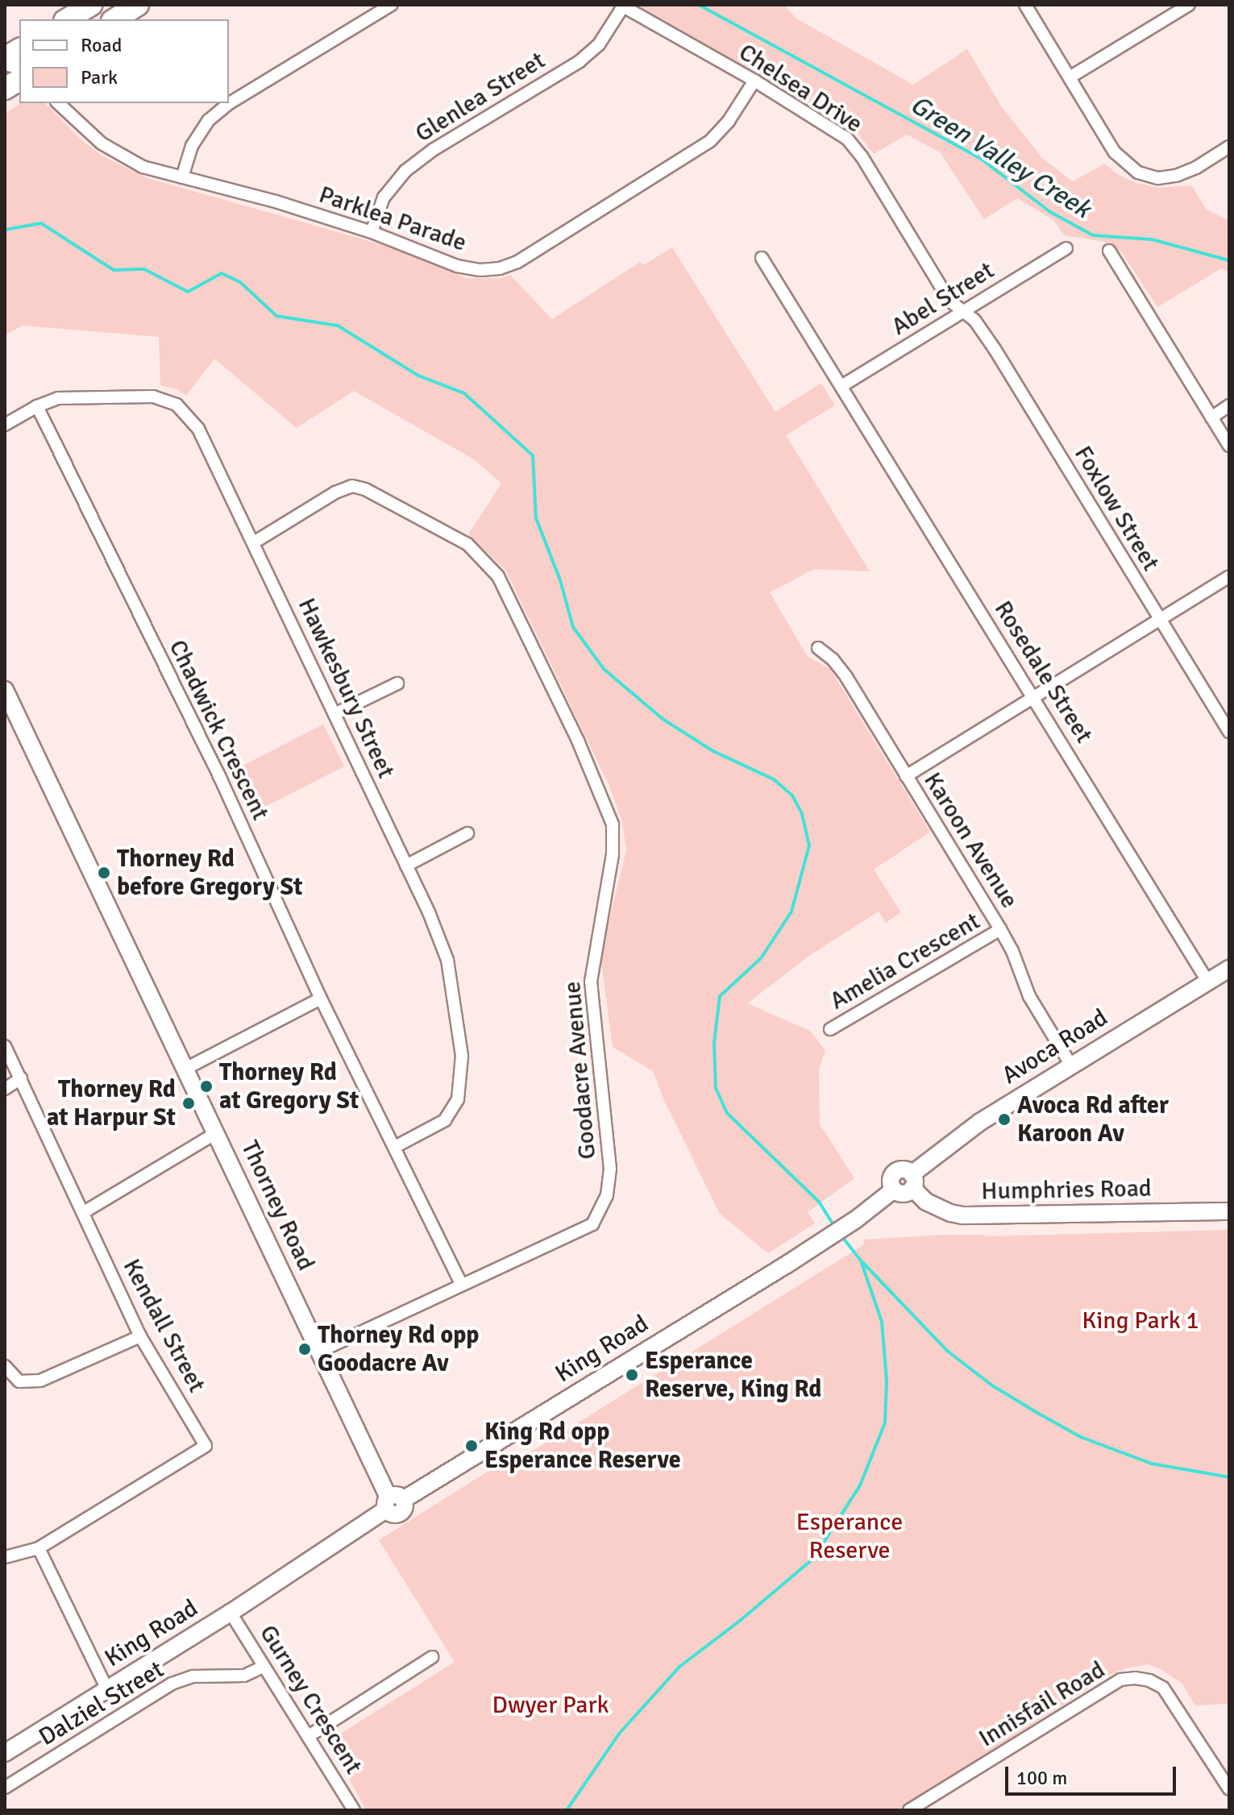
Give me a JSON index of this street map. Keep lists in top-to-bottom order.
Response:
{
  "streets": {
    "main road": [
      "Avoca Road",
      "Humphries Road",
      "Thorney Road",
      "King Road"
    ],
    "street": [
      "Chelsea Drive",
      "Glenlea Street",
      "Parklea Parade",
      "Abel Street",
      "Foxlow Street",
      "Rosedale Street",
      "Hawkesbury Street",
      "Chadwick Crescent",
      "Karoon Avenue",
      "Amelia Crescent",
      "Goodacre Avenue",
      "Kendall Street",
      "Gurney Crescent",
      "Dalziel Street",
      "Innisfail Road"
    ]
  },
  "crossings": [
    ["Chelsea Drive", "Glenlea Street"],
    ["Chelsea Drive", "Parklea Parade"],
    ["Chelsea Drive", "Abel Street"],
    ["Chelsea Drive", "Foxlow Street"],
    ["Glenlea Street", "Parklea Parade"],
    ["Abel Street", "Foxlow Street"],
    ["Abel Street", "Rosedale Street"],
    ["Rosedale Street", "Avoca Road"],
    ["Hawkesbury Street", "Chadwick Crescent"],
    ["Hawkesbury Street", "Goodacre Avenue"],
    ["Chadwick Crescent", "Goodacre Avenue"],
    ["Karoon Avenue", "Amelia Crescent"],
    ["Karoon Avenue", "Avoca Road"],
    ["Avoca Road", "Humphries Road"],
    ["Avoca Road", "King Road"],
    ["Goodacre Avenue", "Thorney Road"],
    ["Humphries Road", "King Road"],
    ["Thorney Road", "King Road"],
    ["King Road", "Gurney Crescent"],
    ["Gurney Crescent", "Dalziel Street"]
  ],
  "water": ["Green Valley Creek"],
  "parks": ["King Park 1", "Esperance Reserve", "Dwyer Park"],
  "places": [
    "Thorney Rd before Gregory St",
    "Thorney Rd at Gregory St",
    "Thorney Rd at Harpur St",
    "Avoca Rd after Karoon Av",
    "Thorney Rd opp Goodacre Av",
    "Esperance Reserve, King Rd",
    "King Rd opp Esperance Reserve"
  ],
  "legend": ["Road", "Park"],
  "scale_bar": "100 m"
}
